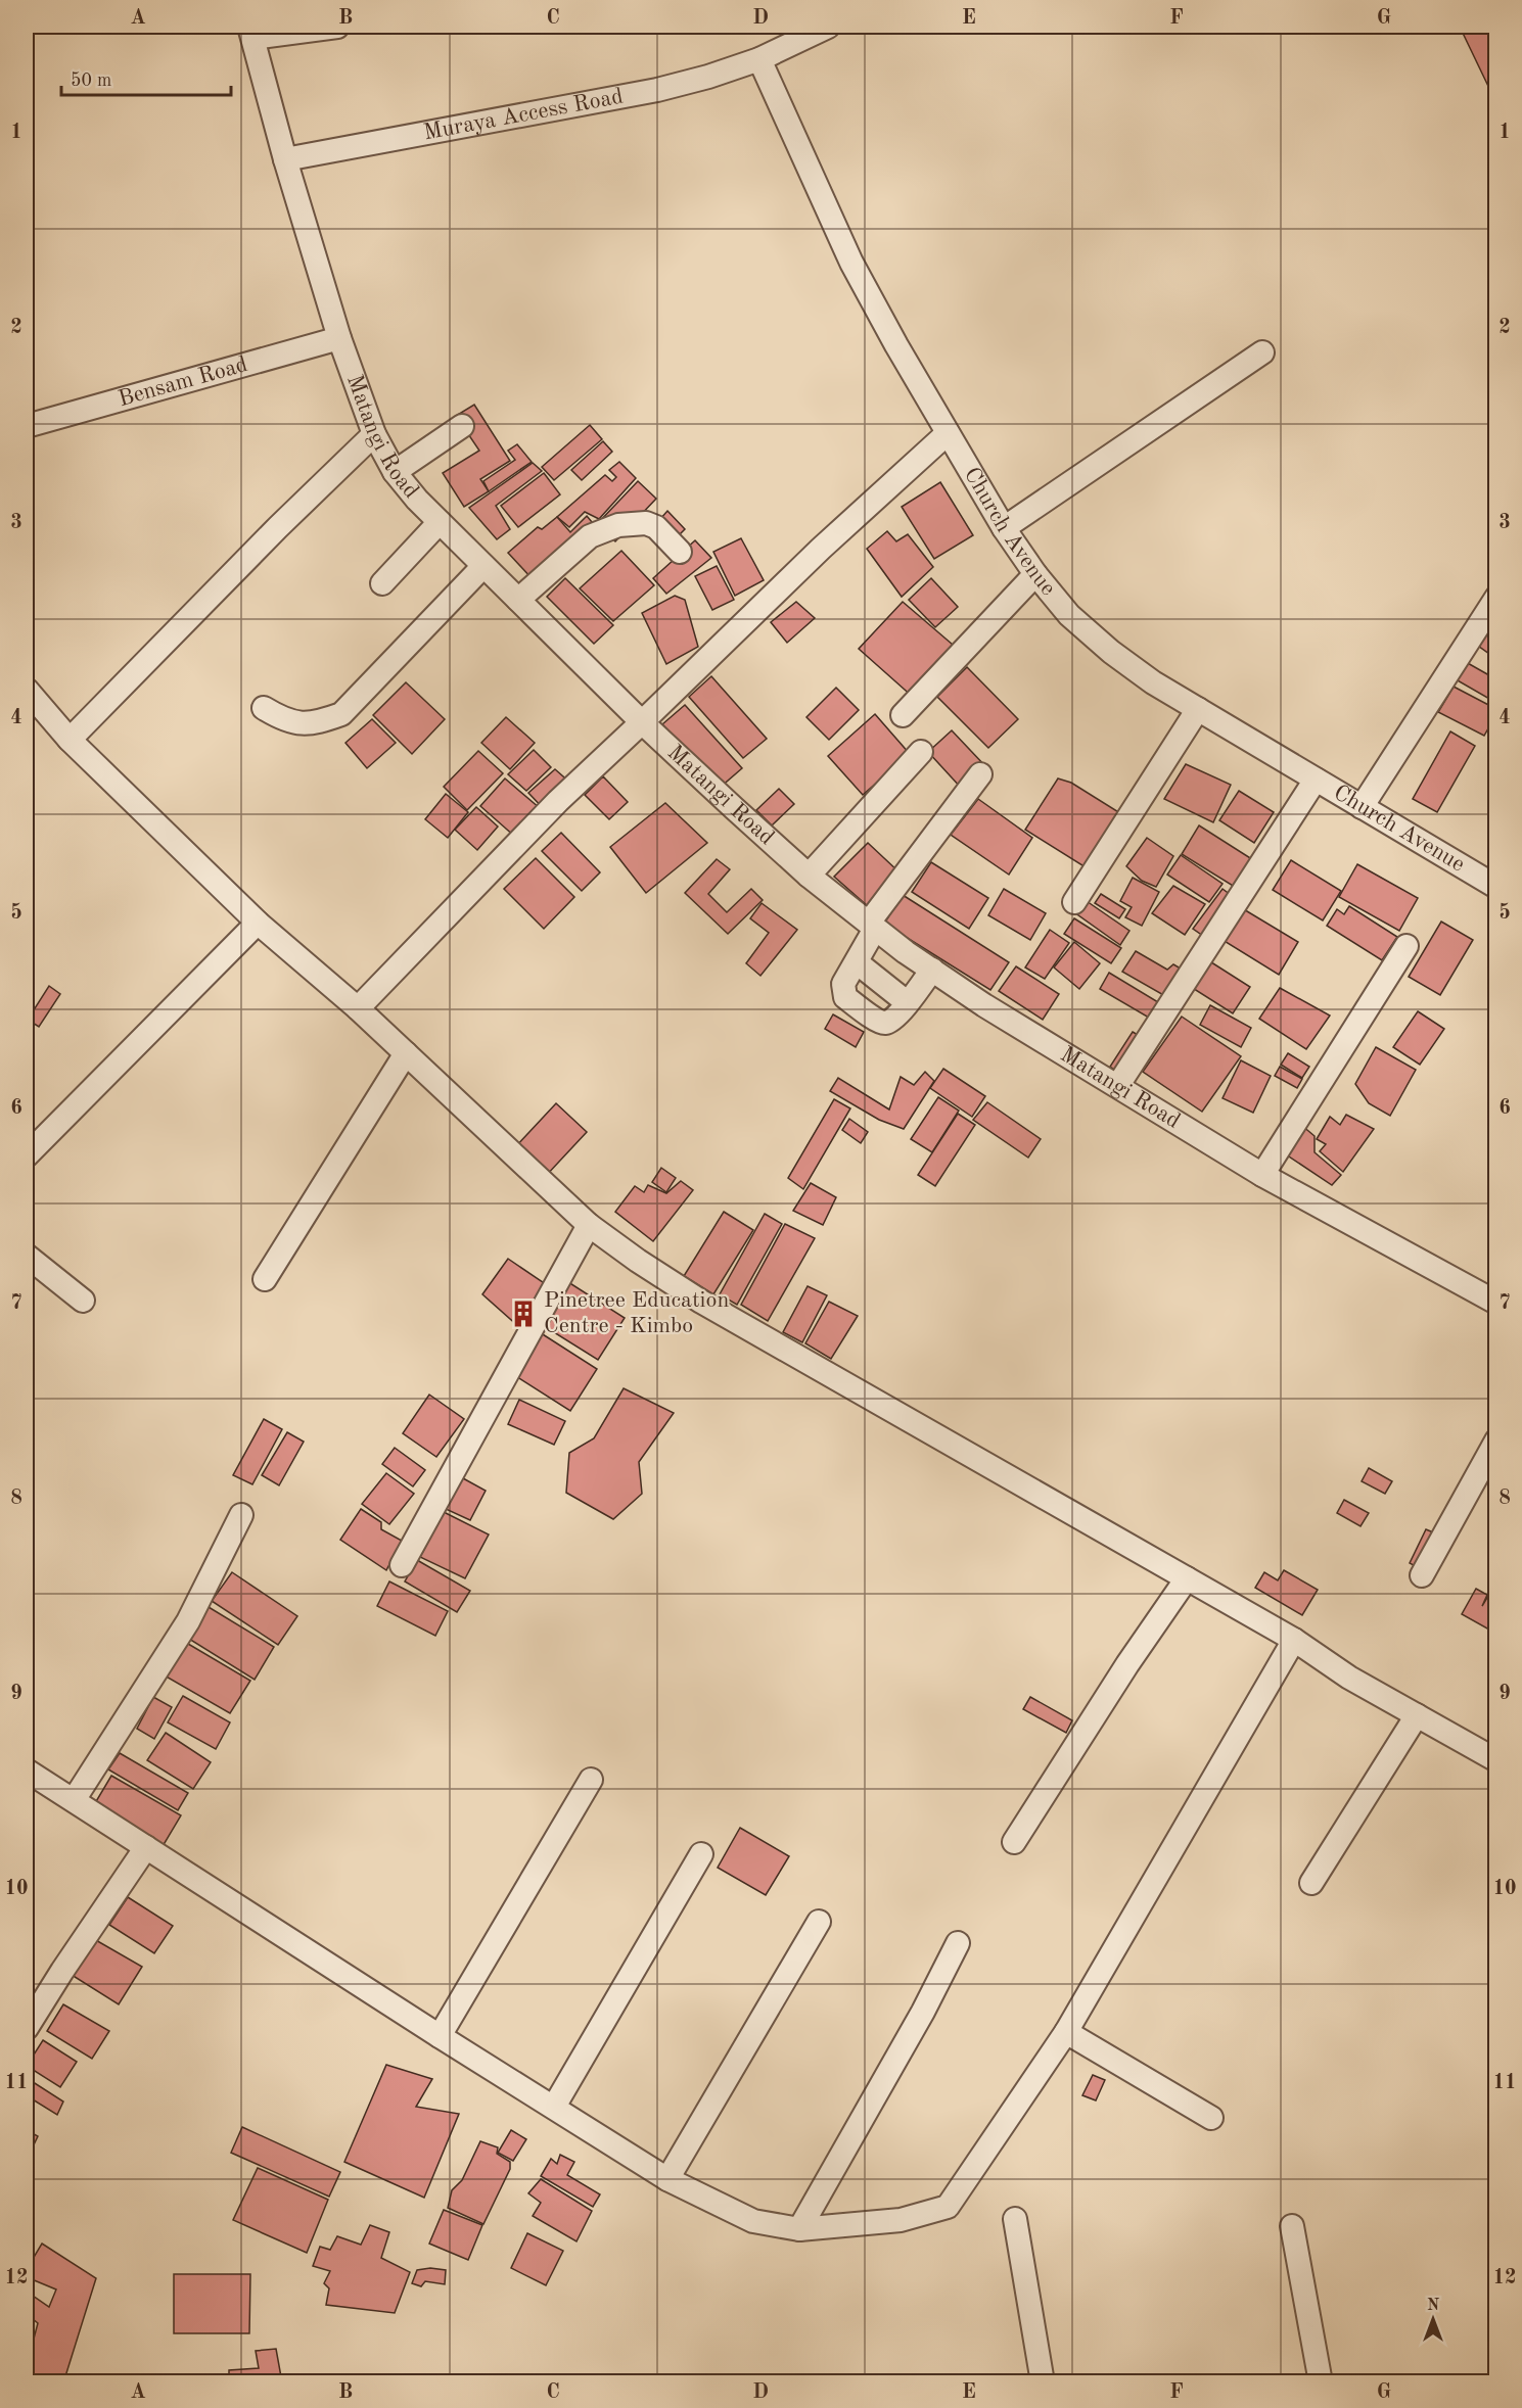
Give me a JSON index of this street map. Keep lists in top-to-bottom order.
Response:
{
  "streets": {
    "street": [
      "Muraya Access Road",
      "Bensam Road",
      "Matangi Road",
      "Church Avenue"
    ]
  },
  "crossings": [
    ["Muraya Access Road", "Matangi Road"],
    ["Muraya Access Road", "Church Avenue"],
    ["Bensam Road", "Matangi Road"]
  ],
  "places": {
    "building": ["Pinetree Education Centre - Kimbo"]
  },
  "scale_bar": "50 m",
  "north": "top",
  "grid": {
    "columns": [
      "A",
      "B",
      "C",
      "D",
      "E",
      "F",
      "G"
    ],
    "rows": [
      "1",
      "2",
      "3",
      "4",
      "5",
      "6",
      "7",
      "8",
      "9",
      "10",
      "11",
      "12"
    ]
  }
}
